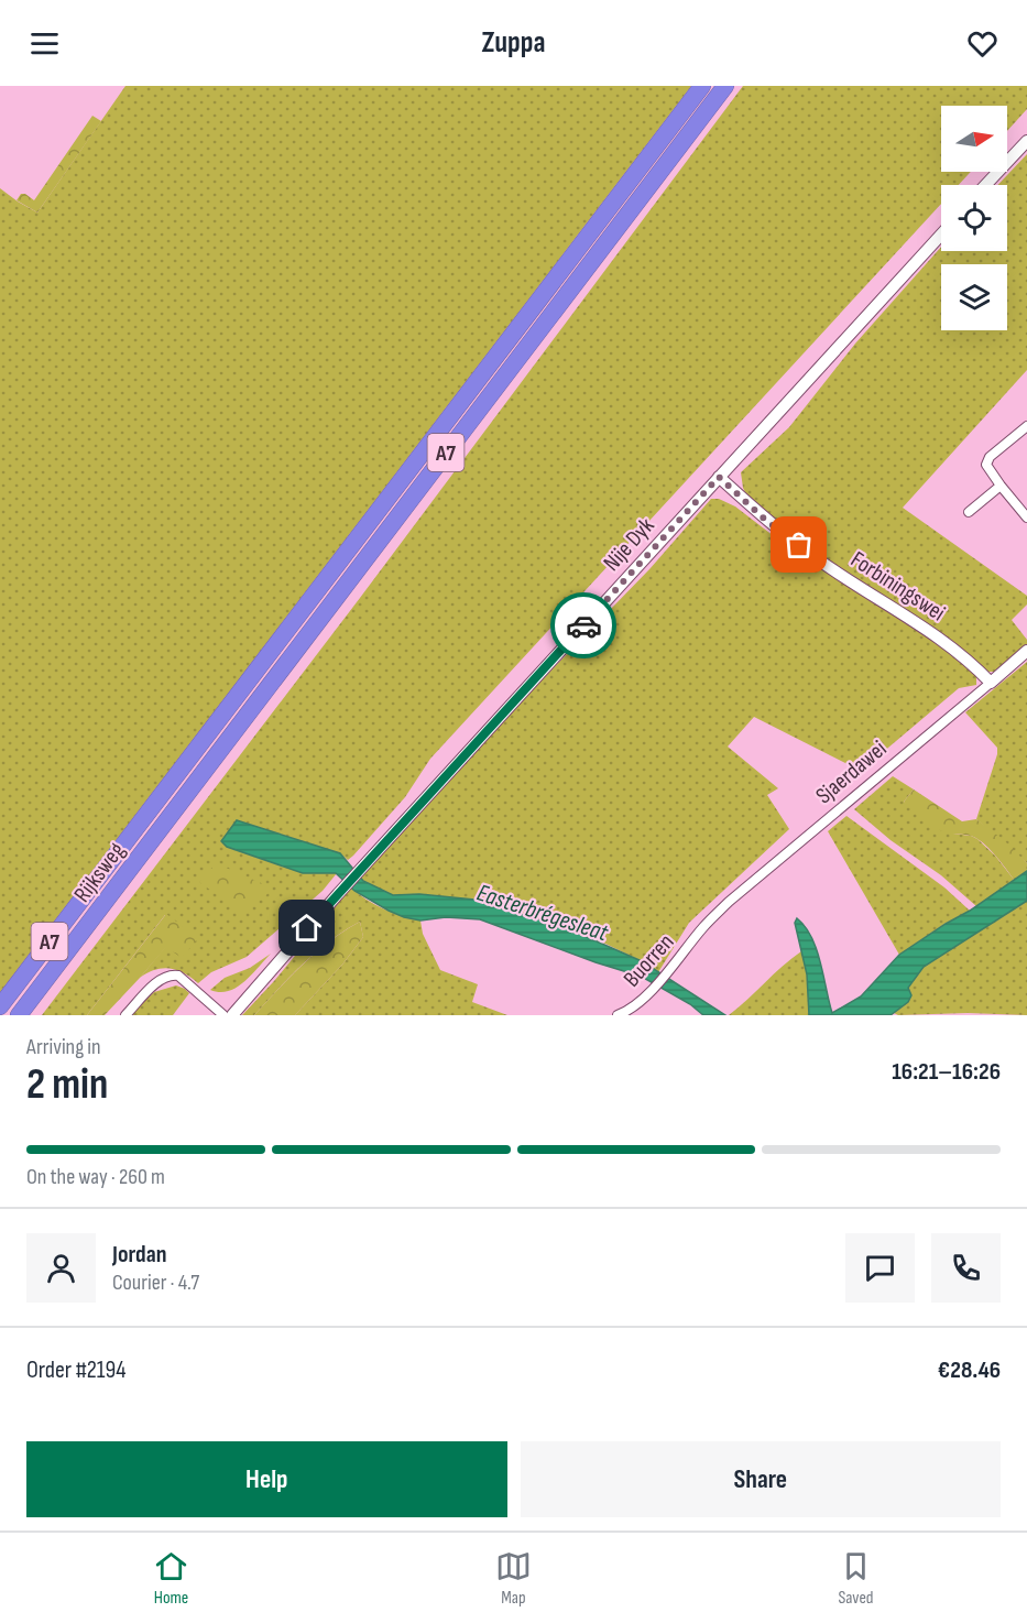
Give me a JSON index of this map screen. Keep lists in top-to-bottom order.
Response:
{
  "streets": {
    "highway": ["A7", "Rijksweg"],
    "street": [
      "Nije Dyk",
      "Forbiningswei",
      "Sjaerdawei",
      "Buorren"
    ]
  },
  "crossings": [
    ["Nije Dyk", "Forbiningswei"],
    ["Forbiningswei", "Sjaerdawei"],
    ["Sjaerdawei", "Buorren"]
  ],
  "water": ["Easterbrégesleat"],
  "north": "right",
  "page": {
    "header": "Zuppa",
    "heading": ["2 min", "Arriving in", "16:21–16:26"],
    "panel": [
      "Jordan",
      "Courier · 4.7",
      "Order #2194",
      "€28.46"
    ],
    "bar": "On the way · 260 m",
    "buttons": ["Help", "Share"],
    "tabs": ["Home", "Map", "Saved"]
  }
}
